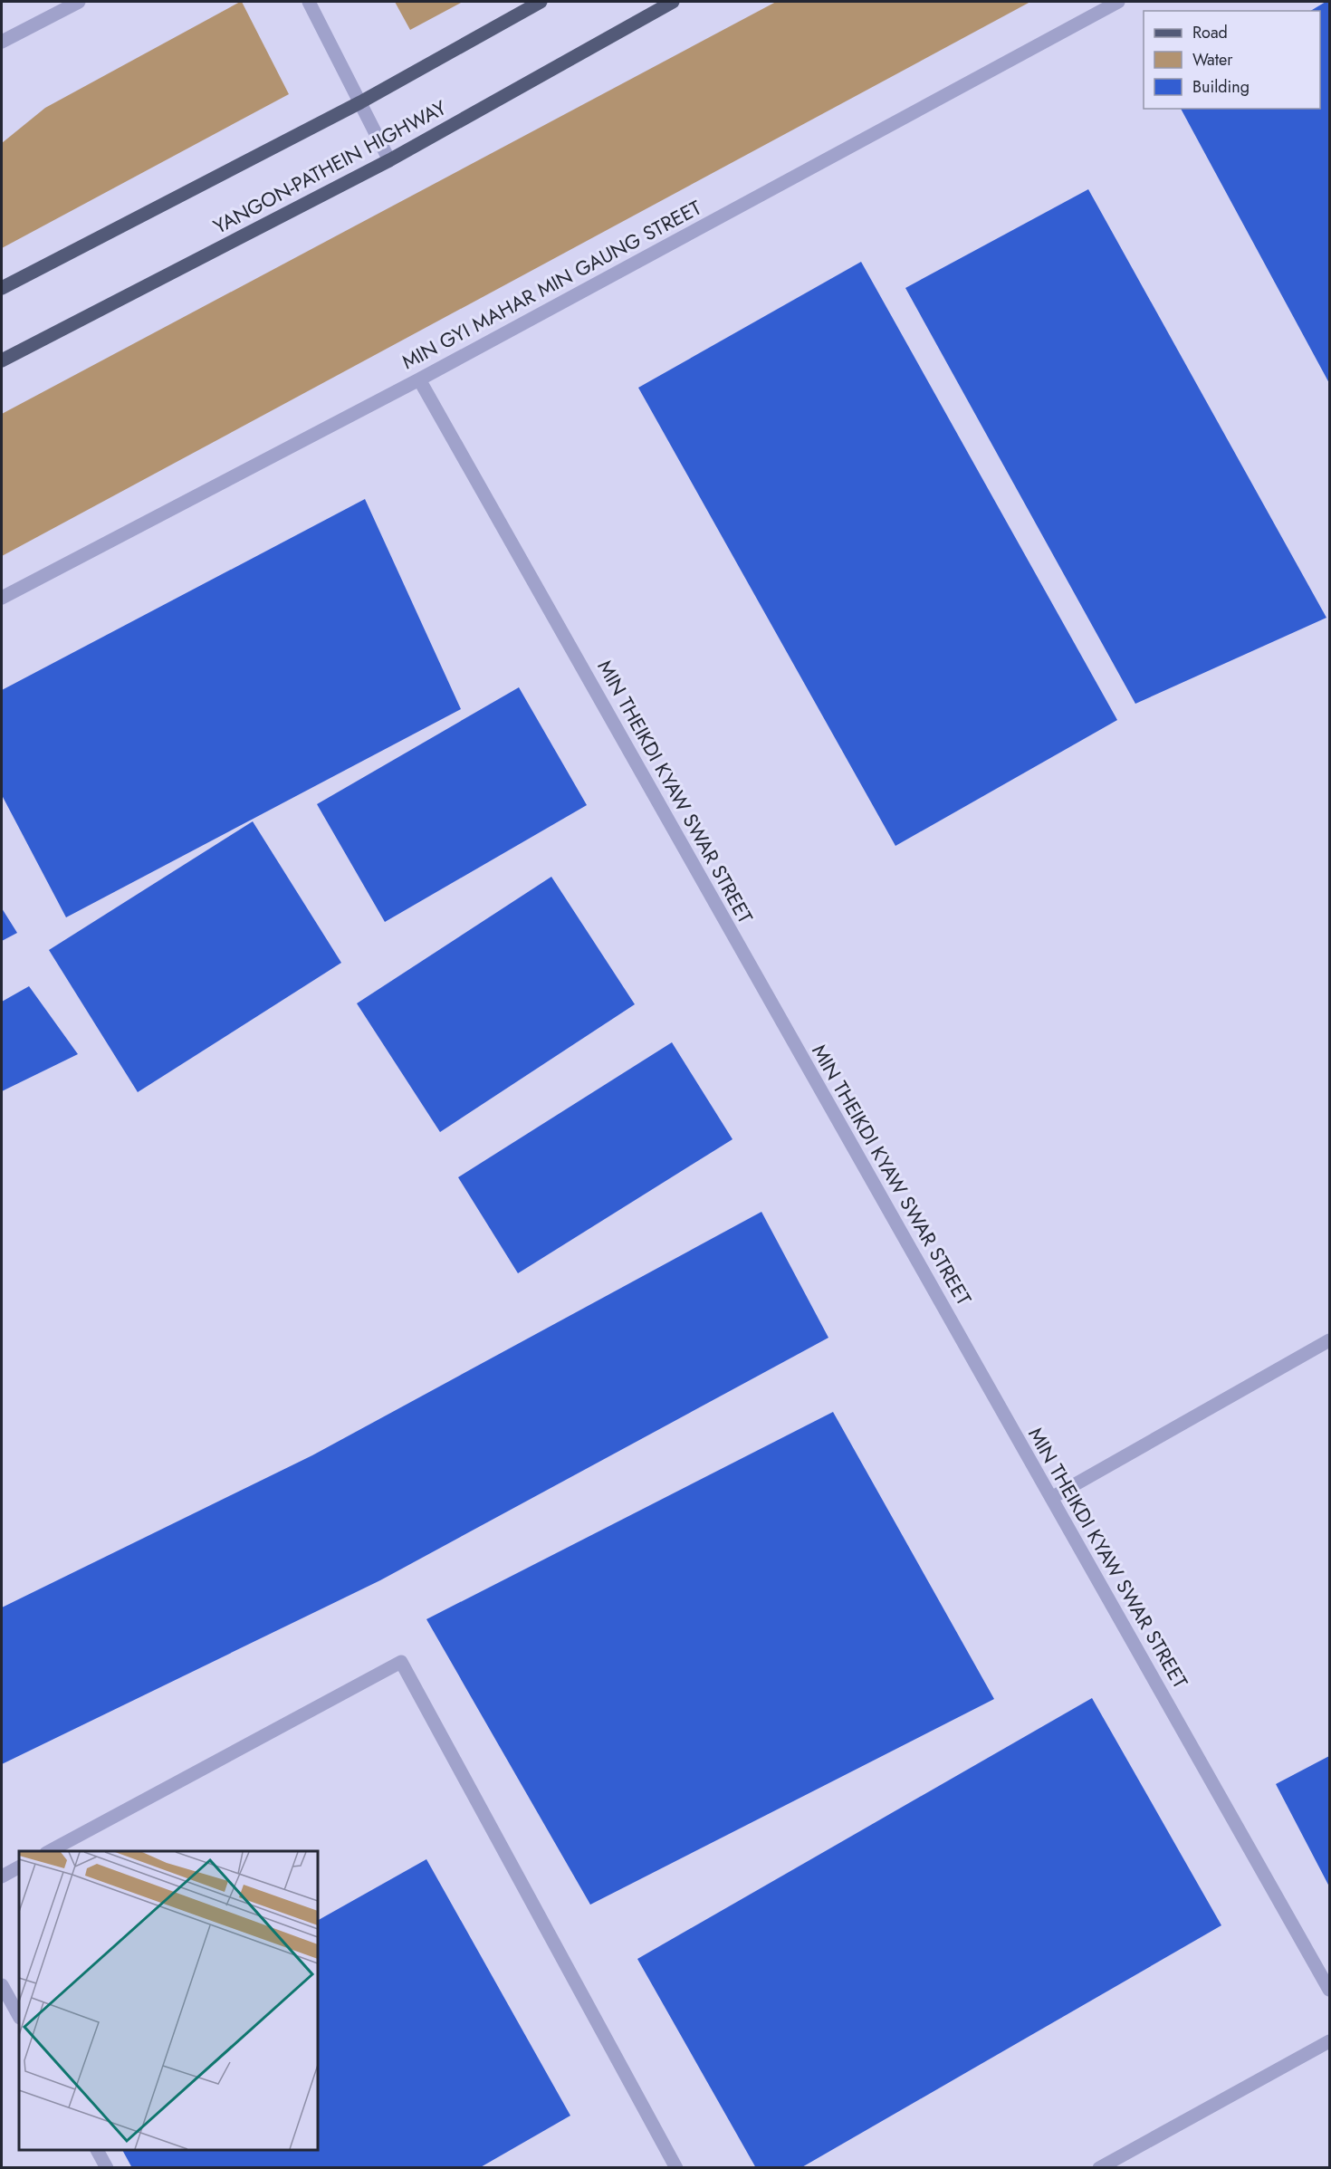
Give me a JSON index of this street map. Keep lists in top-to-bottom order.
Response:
{
  "streets": {
    "main road": ["YANGON-PATHEIN HIGHWAY"],
    "street": ["MIN GYI MAHAR MIN GAUNG STREET", "MIN THEIKDI KYAW SWAR STREET"]
  },
  "crossings": [
    ["MIN GYI MAHAR MIN GAUNG STREET", "MIN THEIKDI KYAW SWAR STREET"]
  ],
  "legend": ["Road", "Water", "Building"]
}
